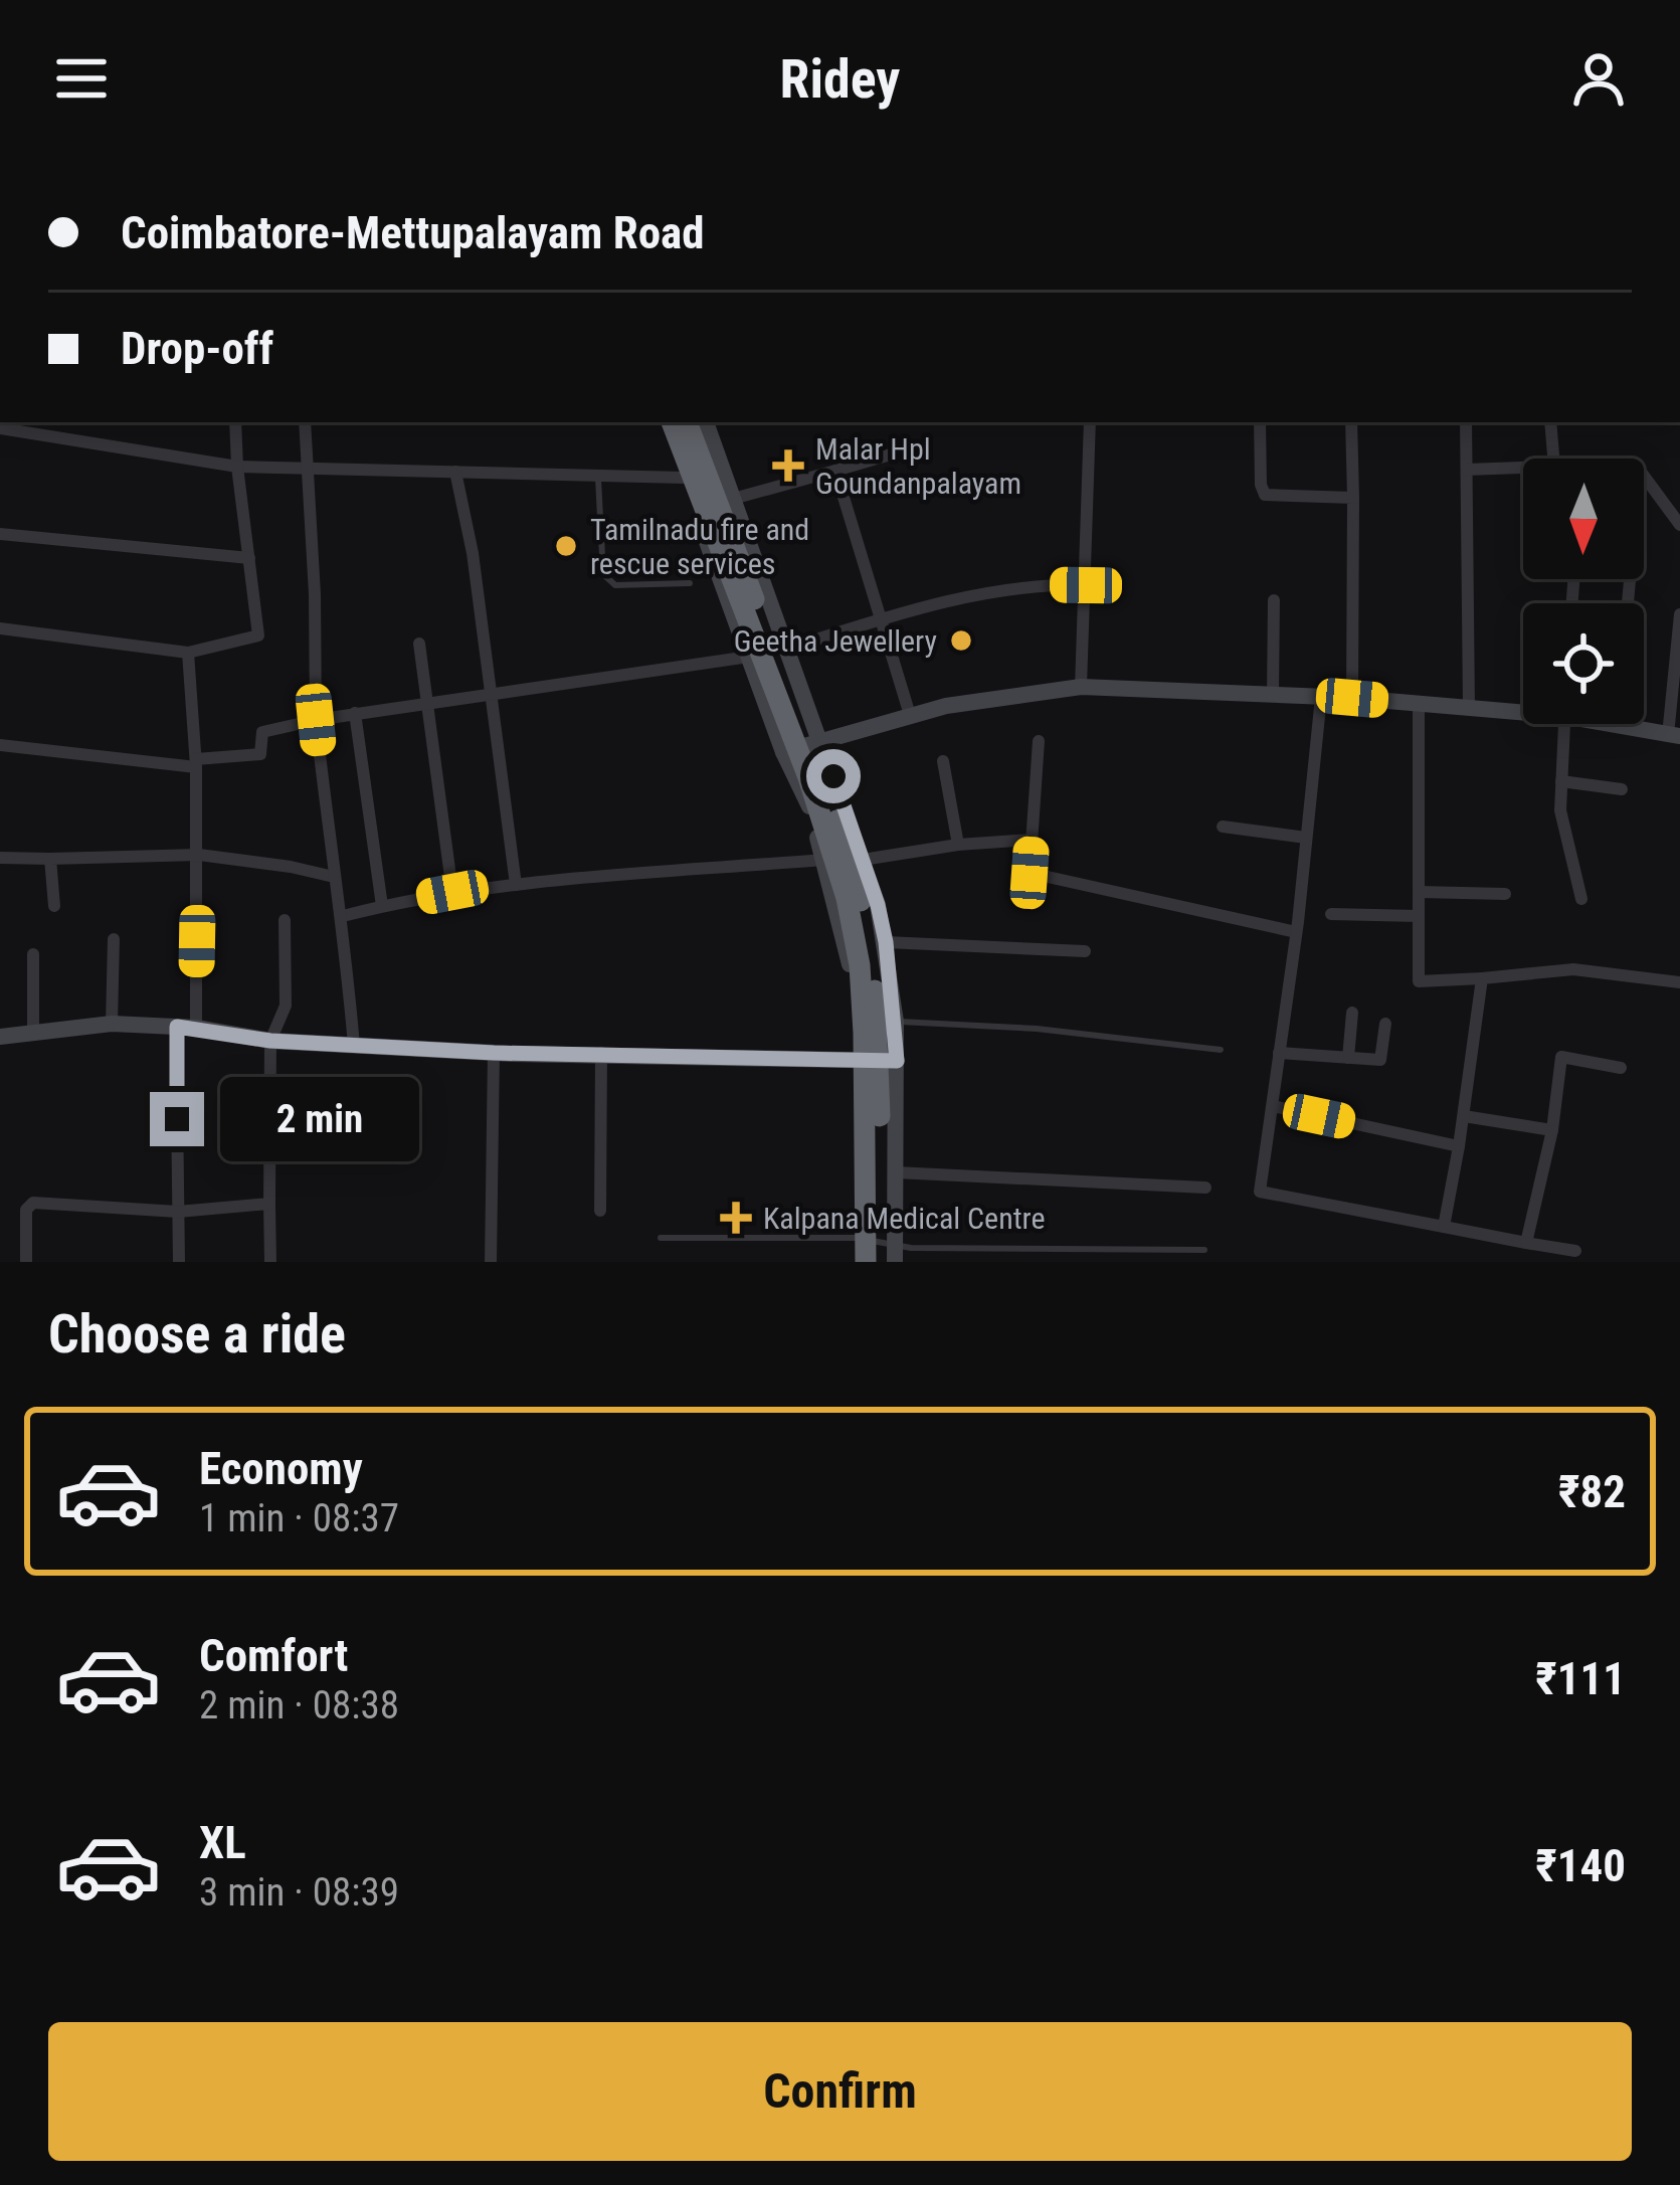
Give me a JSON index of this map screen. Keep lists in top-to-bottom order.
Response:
{
  "places": {
    "health": ["Malar Hpl Goundanpalayam", "Kalpana Medical Centre"],
    "other": ["Tamilnadu fire and rescue services", "Geetha Jewellery"]
  },
  "north": "bottom",
  "page": {
    "header": "Ridey",
    "banner": ["Coimbatore-Mettupalayam Road", "Drop-off"],
    "bubble": "2 min",
    "heading": "Choose a ride",
    "list": [
      {
        "name": "Economy",
        "note": "1 min · 08:37",
        "value": "₹82"
      },
      {
        "name": "Comfort",
        "note": "2 min · 08:38",
        "value": "₹111"
      },
      {
        "name": "XL",
        "note": "3 min · 08:39",
        "value": "₹140"
      }
    ],
    "buttons": "Confirm"
  }
}
